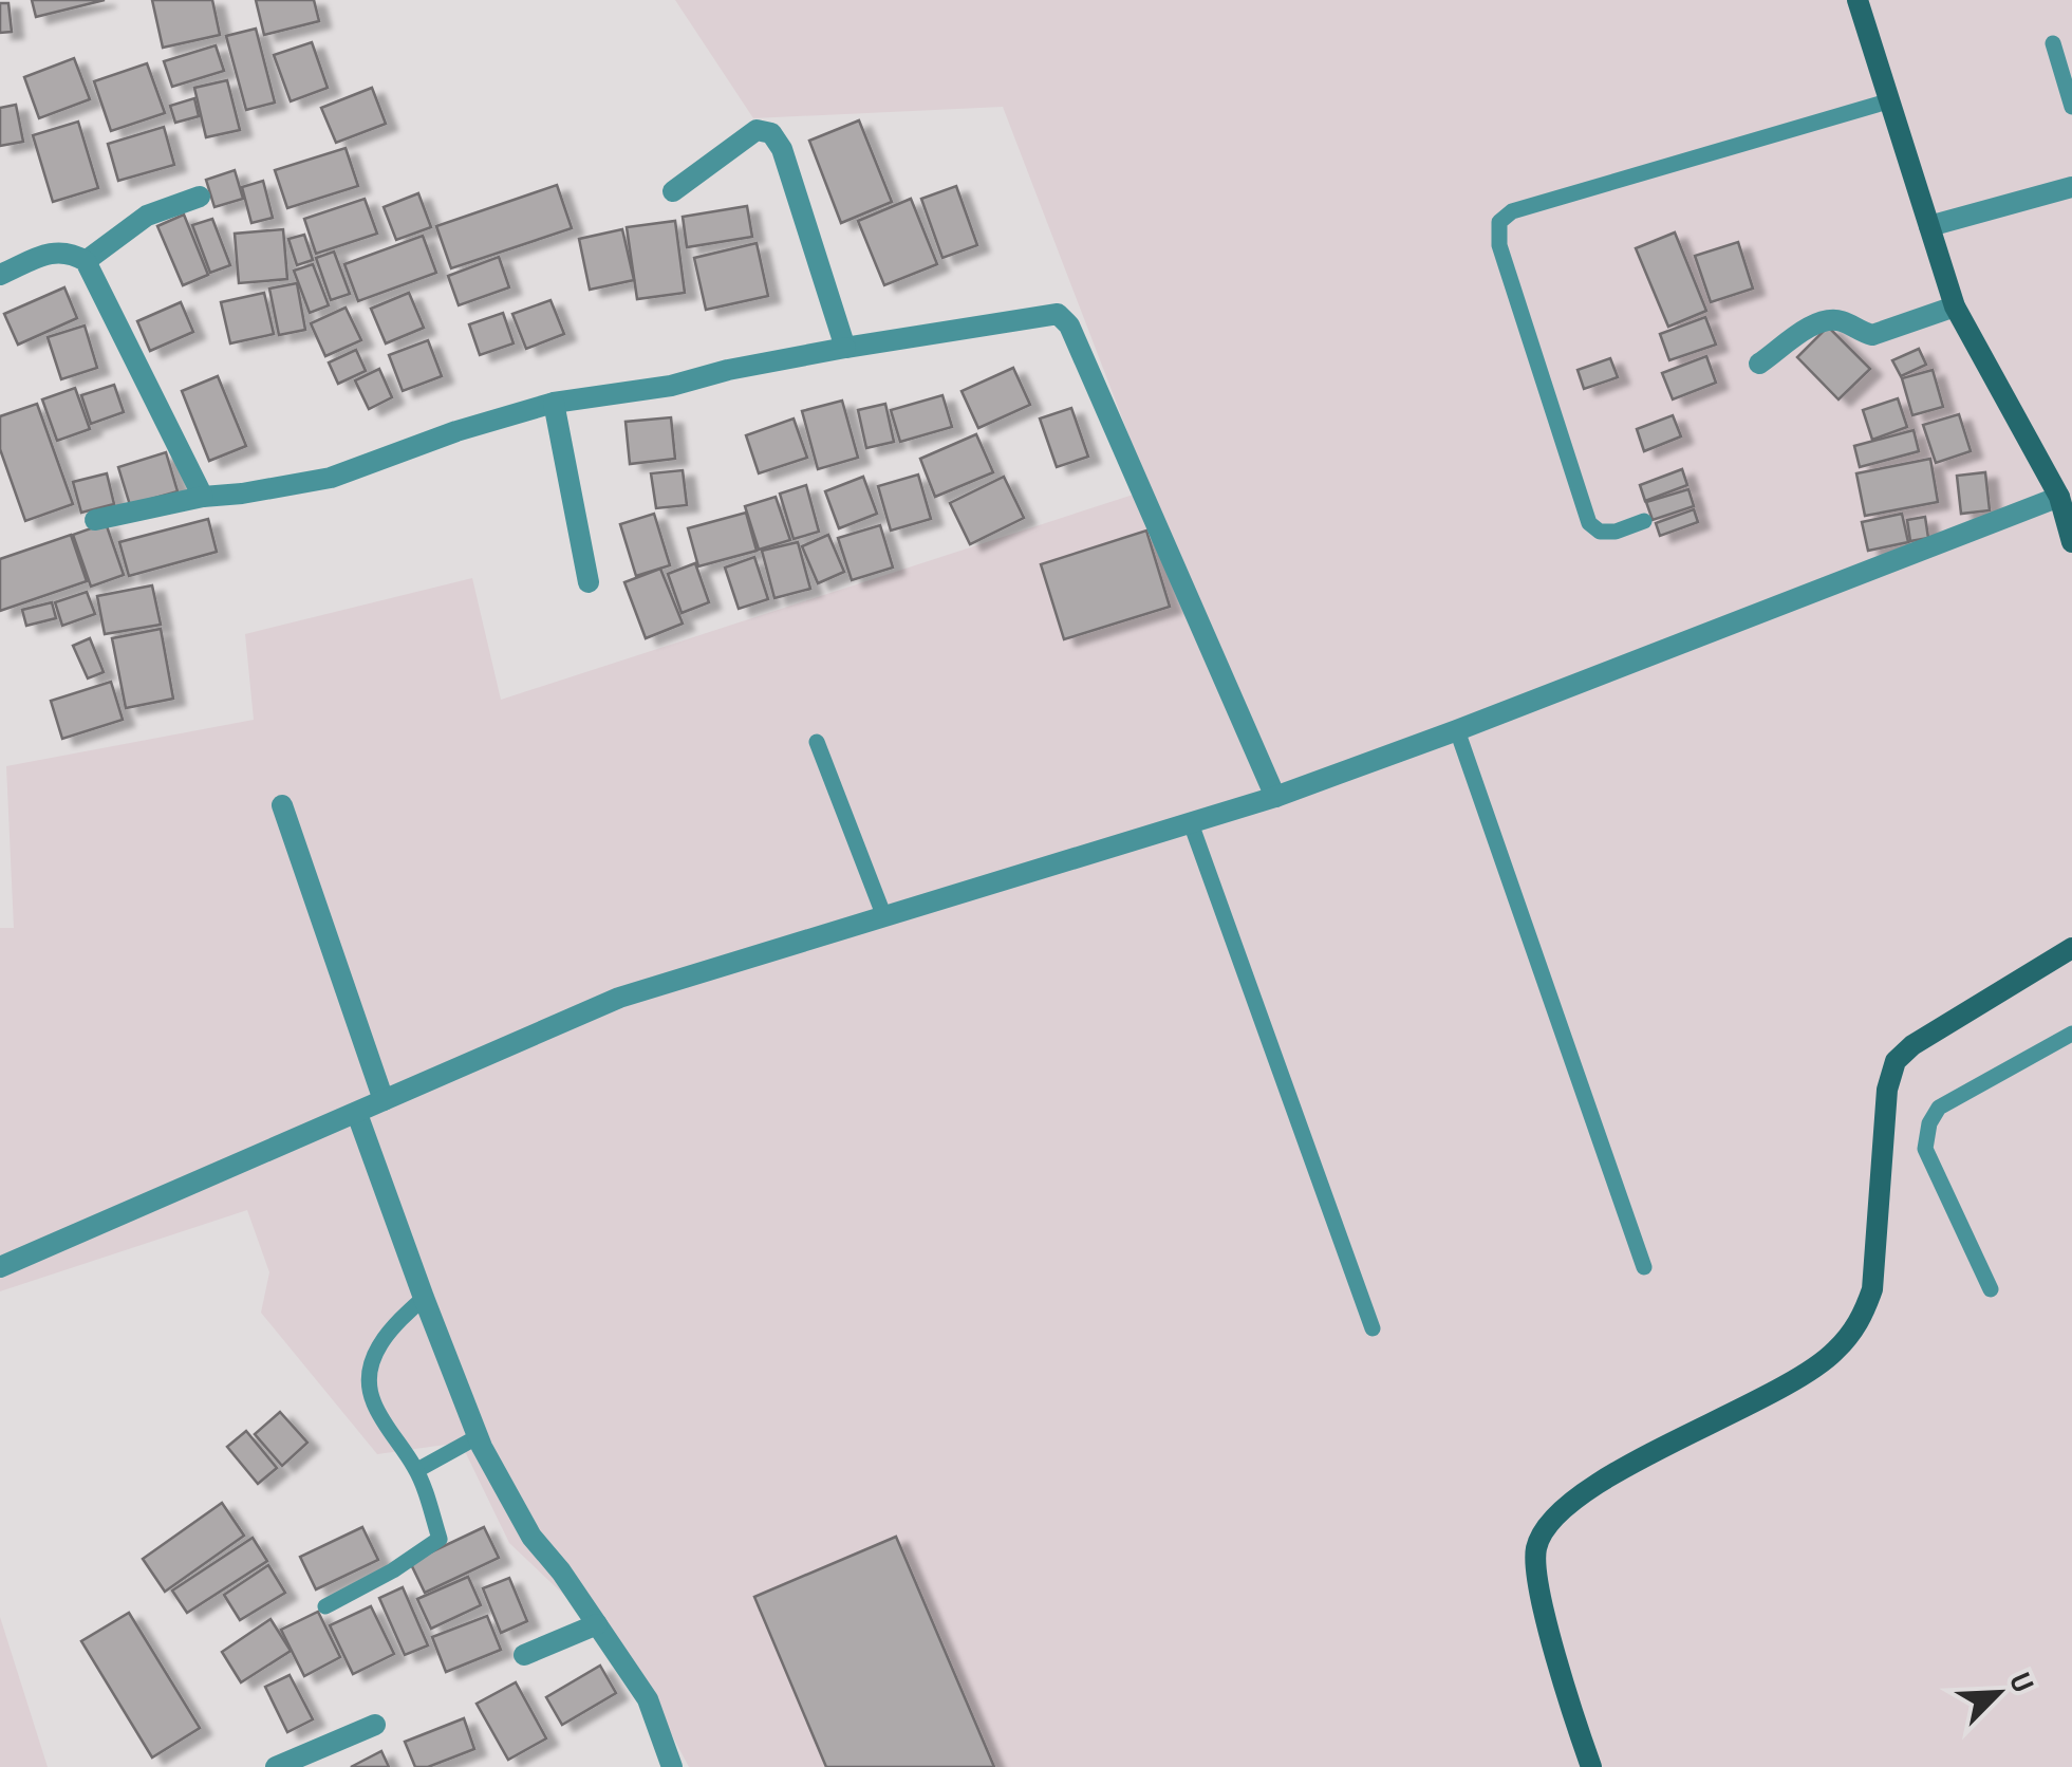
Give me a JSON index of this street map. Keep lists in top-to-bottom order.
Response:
{
  "north": "top right"
}
